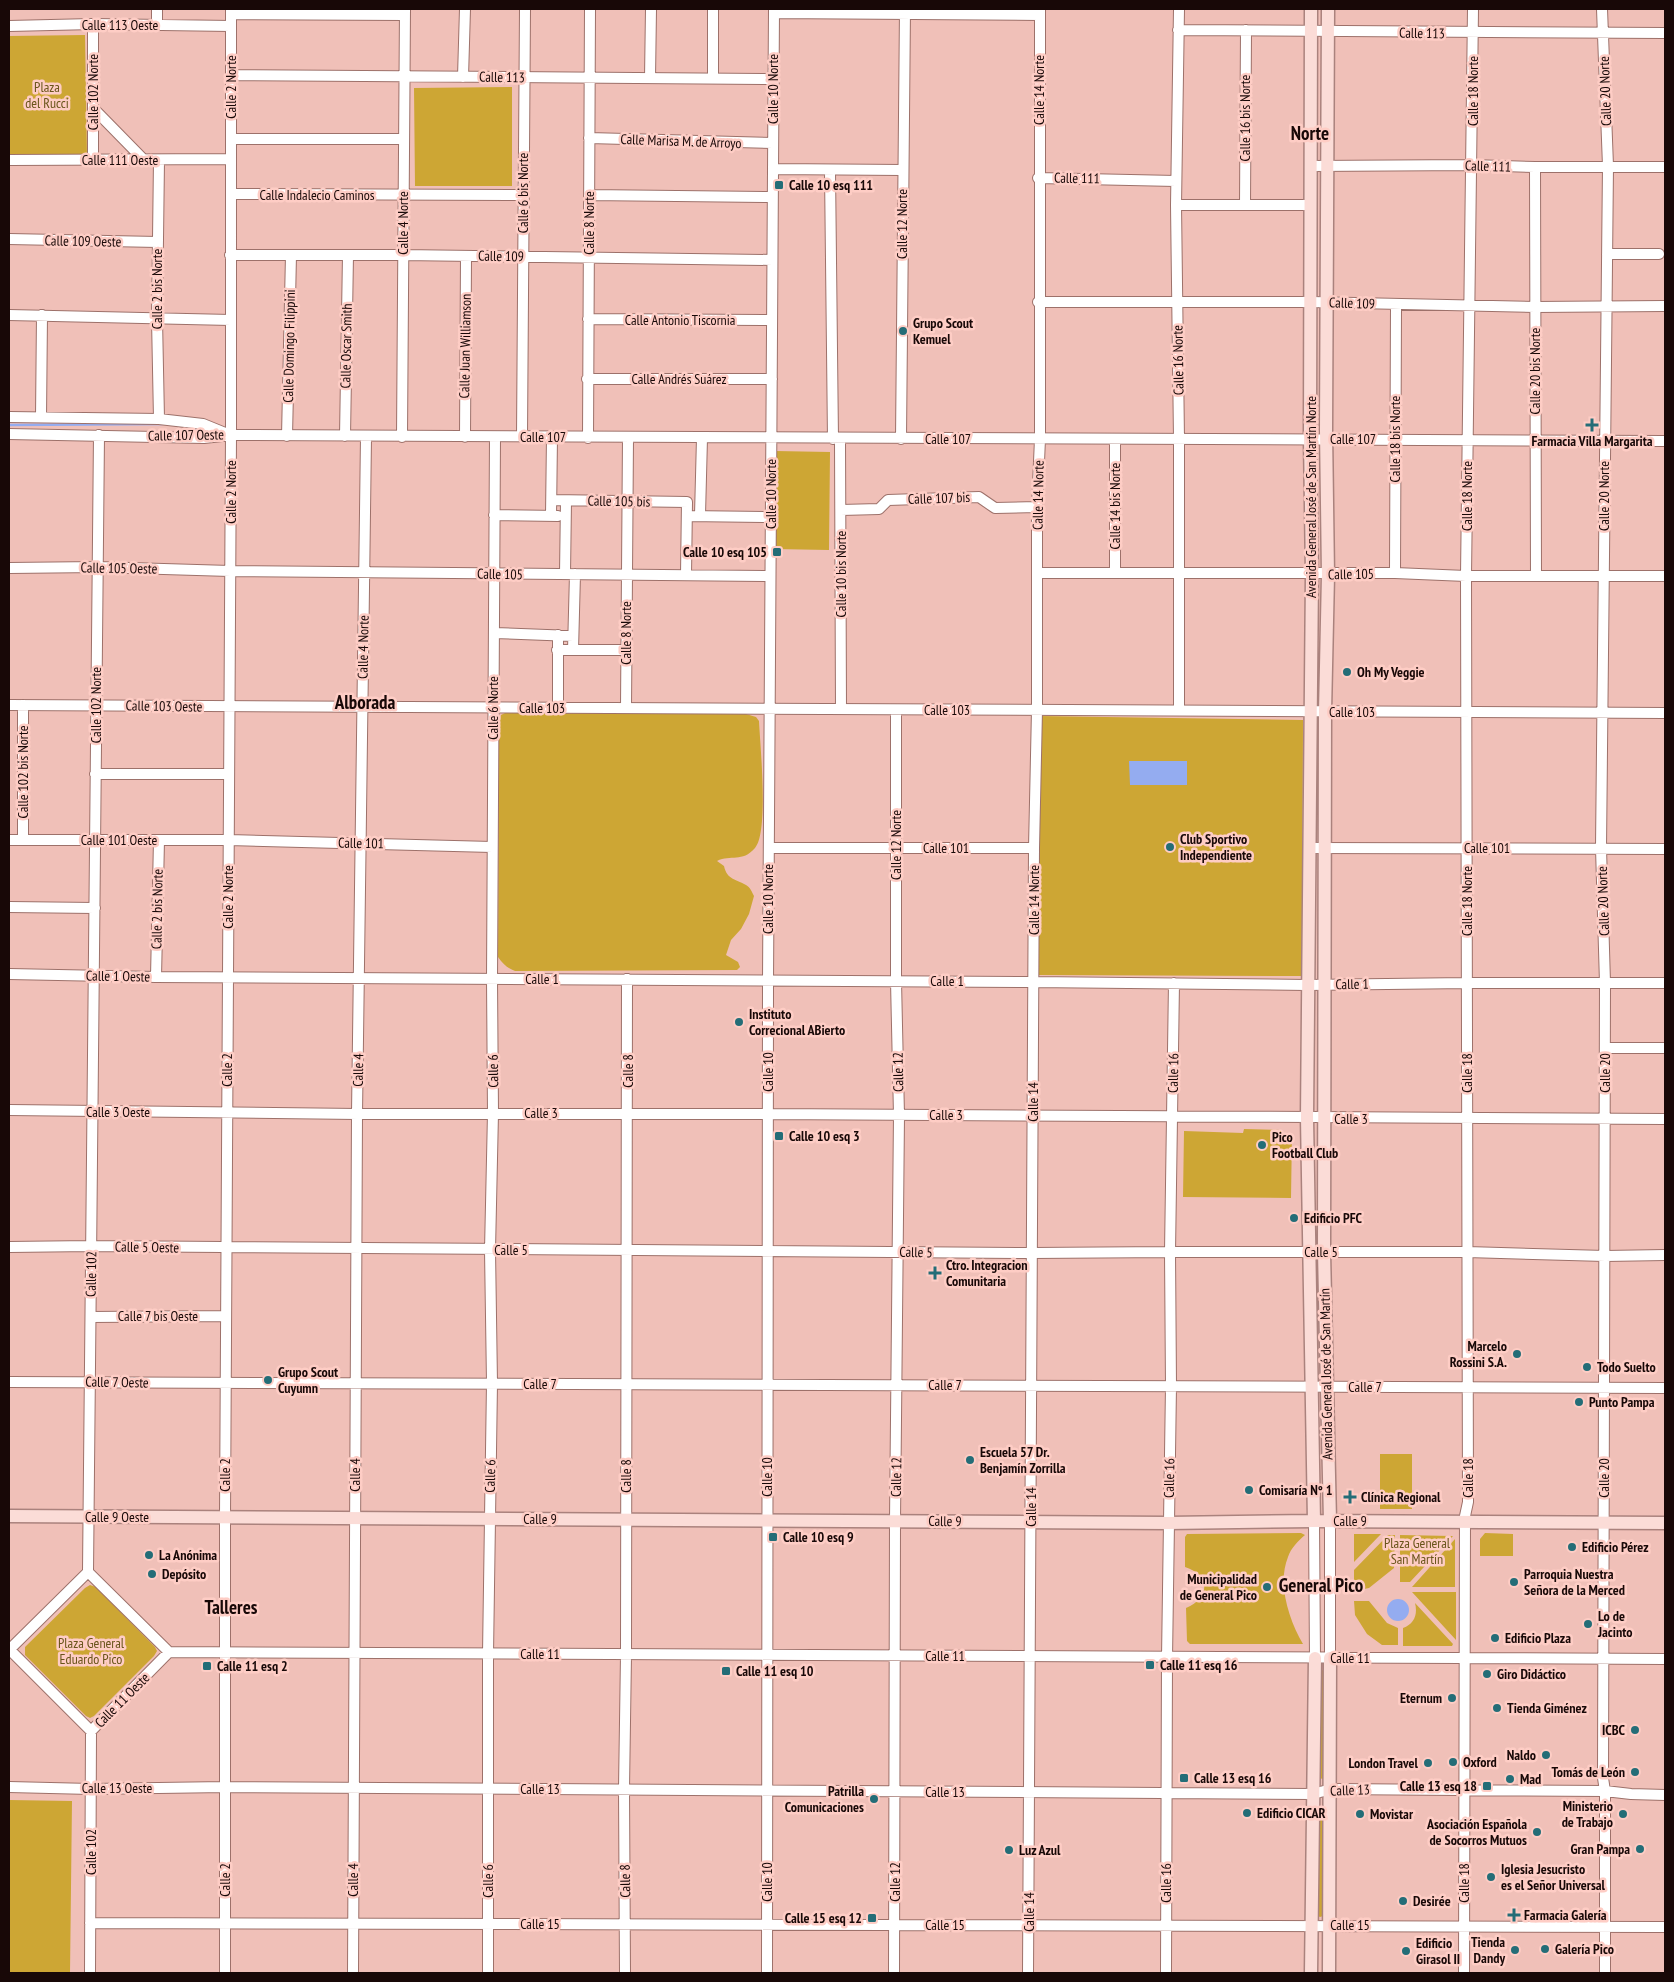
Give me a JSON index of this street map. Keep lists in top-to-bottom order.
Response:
{
  "streets": {
    "main road": [
      "Avenida General José de San Martín Norte",
      "Avenida General José de San Martín",
      "Calle 9 Oeste",
      "Calle 9"
    ],
    "street": [
      "Calle 113 Oeste",
      "Calle 113",
      "Calle 2 Norte",
      "Calle 10 Norte",
      "Calle 14 Norte",
      "Calle 18 Norte",
      "Calle 20 Norte",
      "Calle 102 Norte",
      "Calle 16 bis Norte",
      "Calle Marisa M. de Arroyo",
      "Calle 111 Oeste",
      "Calle 111",
      "Calle 6 bis Norte",
      "Calle Indalecio Caminos",
      "Calle 4 Norte",
      "Calle 8 Norte",
      "Calle 12 Norte",
      "Calle 109 Oeste",
      "Calle 109",
      "Calle 2 bis Norte",
      "Calle Antonio Tiscornia",
      "Calle Domingo Filippini",
      "Calle Oscar Smith",
      "Calle Juan Williamson",
      "Calle 16 Norte",
      "Calle 20 bis Norte",
      "Calle Andrés Suárez",
      "Calle 107 Oeste",
      "Calle 107",
      "Calle 18 bis Norte",
      "Calle 107 bis",
      "Calle 105 bis",
      "Calle 14 bis Norte",
      "Calle 105 Oeste",
      "Calle 105",
      "Calle 10 bis Norte",
      "Calle 103 Oeste",
      "Calle 6 Norte",
      "Calle 103",
      "Calle 102 bis Norte",
      "Calle 101 Oeste",
      "Calle 101",
      "Calle 1 Oeste",
      "Calle 1",
      "Calle 2",
      "Calle 4",
      "Calle 6",
      "Calle 8",
      "Calle 10",
      "Calle 12",
      "Calle 16",
      "Calle 18",
      "Calle 20",
      "Calle 14",
      "Calle 3 Oeste",
      "Calle 3",
      "Calle 5 Oeste",
      "Calle 5",
      "Calle 102",
      "Calle 7 bis Oeste",
      "Calle 7 Oeste",
      "Calle 7",
      "Calle 11",
      "Calle 11 Oeste",
      "Calle 13 Oeste",
      "Calle 13",
      "Calle 15"
    ]
  },
  "crossings": [
    ["Calle 113 Oeste", "Calle 2 Norte"],
    ["Calle 113 Oeste", "Calle 102 Norte"],
    ["Calle 113", "Calle 2 Norte"],
    ["Calle 113", "Calle 10 Norte"],
    ["Calle 113", "Calle 18 Norte"],
    ["Calle 113", "Calle 20 Norte"],
    ["Calle 113", "Calle 16 bis Norte"],
    ["Calle 113", "Calle 6 bis Norte"],
    ["Calle 113", "Calle 4 Norte"],
    ["Calle 113", "Calle 8 Norte"],
    ["Calle 113", "Calle 16 Norte"],
    ["Calle 113", "Avenida General José de San Martín Norte"],
    ["Calle 2 Norte", "Calle 111 Oeste"],
    ["Calle 2 Norte", "Calle Indalecio Caminos"],
    ["Calle 2 Norte", "Calle 109"],
    ["Calle 2 Norte", "Calle 107 Oeste"],
    ["Calle 2 Norte", "Calle 107"],
    ["Calle 2 Norte", "Calle 105 Oeste"],
    ["Calle 2 Norte", "Calle 105"],
    ["Calle 2 Norte", "Calle 103 Oeste"],
    ["Calle 2 Norte", "Calle 103"],
    ["Calle 2 Norte", "Calle 101 Oeste"],
    ["Calle 2 Norte", "Calle 101"],
    ["Calle 2 Norte", "Calle 1 Oeste"],
    ["Calle 2 Norte", "Calle 1"],
    ["Calle 2 Norte", "Calle 2"],
    ["Calle 10 Norte", "Calle Marisa M. de Arroyo"],
    ["Calle 10 Norte", "Calle 109"],
    ["Calle 10 Norte", "Calle Antonio Tiscornia"],
    ["Calle 10 Norte", "Calle Andrés Suárez"],
    ["Calle 10 Norte", "Calle 107"],
    ["Calle 10 Norte", "Calle 105"],
    ["Calle 10 Norte", "Calle 103"],
    ["Calle 10 Norte", "Calle 101"],
    ["Calle 10 Norte", "Calle 1"],
    ["Calle 10 Norte", "Calle 10"],
    ["Calle 14 Norte", "Calle 111"],
    ["Calle 14 Norte", "Calle 109"],
    ["Calle 14 Norte", "Calle 107"],
    ["Calle 14 Norte", "Calle 107 bis"],
    ["Calle 14 Norte", "Calle 105"],
    ["Calle 14 Norte", "Calle 103"],
    ["Calle 14 Norte", "Calle 101"],
    ["Calle 14 Norte", "Calle 1"],
    ["Calle 14 Norte", "Calle 14"],
    ["Calle 18 Norte", "Calle 111"],
    ["Calle 18 Norte", "Calle 109"],
    ["Calle 18 Norte", "Calle 107"],
    ["Calle 18 Norte", "Calle 105"],
    ["Calle 18 Norte", "Calle 103"],
    ["Calle 18 Norte", "Calle 101"],
    ["Calle 18 Norte", "Calle 1"],
    ["Calle 18 Norte", "Calle 18"],
    ["Calle 20 Norte", "Calle 111"],
    ["Calle 20 Norte", "Calle 109"],
    ["Calle 20 Norte", "Calle 107"],
    ["Calle 20 Norte", "Calle 105"],
    ["Calle 20 Norte", "Calle 103"],
    ["Calle 20 Norte", "Calle 101"],
    ["Calle 20 Norte", "Calle 1"],
    ["Calle 20 Norte", "Calle 20"],
    ["Calle 102 Norte", "Calle 111 Oeste"],
    ["Calle 102 Norte", "Calle 107 Oeste"],
    ["Calle 102 Norte", "Calle 105 Oeste"],
    ["Calle 102 Norte", "Calle 103 Oeste"],
    ["Calle 102 Norte", "Calle 101 Oeste"],
    ["Calle 102 Norte", "Calle 1 Oeste"],
    ["Calle 102 Norte", "Calle 102"],
    ["Calle Marisa M. de Arroyo", "Calle 8 Norte"],
    ["Calle 111 Oeste", "Calle 2 bis Norte"],
    ["Calle 111", "Calle 16 Norte"],
    ["Calle 111", "Calle 20 bis Norte"],
    ["Calle 111", "Avenida General José de San Martín Norte"],
    ["Calle 6 bis Norte", "Calle Indalecio Caminos"],
    ["Calle 6 bis Norte", "Calle 109"],
    ["Calle 6 bis Norte", "Calle 107"],
    ["Calle Indalecio Caminos", "Calle 4 Norte"],
    ["Calle 4 Norte", "Calle 109"],
    ["Calle 4 Norte", "Calle 107"],
    ["Calle 4 Norte", "Calle 105"],
    ["Calle 4 Norte", "Calle 103"],
    ["Calle 4 Norte", "Calle 101"],
    ["Calle 4 Norte", "Calle 1"],
    ["Calle 4 Norte", "Calle 4"],
    ["Calle 8 Norte", "Calle 109"],
    ["Calle 8 Norte", "Calle Antonio Tiscornia"],
    ["Calle 8 Norte", "Calle Andrés Suárez"],
    ["Calle 8 Norte", "Calle 107"],
    ["Calle 8 Norte", "Calle 105 bis"],
    ["Calle 8 Norte", "Calle 105"],
    ["Calle 8 Norte", "Calle 103"],
    ["Calle 12 Norte", "Calle 107"],
    ["Calle 12 Norte", "Calle 103"],
    ["Calle 12 Norte", "Calle 101"],
    ["Calle 12 Norte", "Calle 1"],
    ["Calle 12 Norte", "Calle 12"],
    ["Calle 109 Oeste", "Calle 2 bis Norte"],
    ["Calle 109", "Calle Domingo Filippini"],
    ["Calle 109", "Calle Oscar Smith"],
    ["Calle 109", "Calle Juan Williamson"],
    ["Calle 109", "Calle 16 Norte"],
    ["Calle 109", "Calle 20 bis Norte"],
    ["Calle 109", "Calle 18 bis Norte"],
    ["Calle 109", "Avenida General José de San Martín Norte"],
    ["Calle 2 bis Norte", "Calle 107 Oeste"],
    ["Calle 2 bis Norte", "Calle 101 Oeste"],
    ["Calle 2 bis Norte", "Calle 1 Oeste"],
    ["Calle Domingo Filippini", "Calle 107"],
    ["Calle Oscar Smith", "Calle 107"],
    ["Calle Juan Williamson", "Calle 107"],
    ["Calle 16 Norte", "Calle 107"],
    ["Calle 16 Norte", "Calle 105"],
    ["Calle 16 Norte", "Calle 103"],
    ["Calle 20 bis Norte", "Calle 107"],
    ["Calle 20 bis Norte", "Calle 105"],
    ["Calle 107 Oeste", "Calle 107"],
    ["Calle 107", "Calle 18 bis Norte"],
    ["Calle 107", "Avenida General José de San Martín Norte"],
    ["Calle 107", "Calle 14 bis Norte"],
    ["Calle 107", "Calle 10 bis Norte"],
    ["Calle 107", "Calle 6 Norte"],
    ["Calle 18 bis Norte", "Calle 105"],
    ["Avenida General José de San Martín Norte", "Calle 105"],
    ["Avenida General José de San Martín Norte", "Calle 103"],
    ["Avenida General José de San Martín Norte", "Calle 101"],
    ["Avenida General José de San Martín Norte", "Calle 1"],
    ["Avenida General José de San Martín Norte", "Avenida General José de San Martín"],
    ["Calle 107 bis", "Calle 10 bis Norte"],
    ["Calle 14 bis Norte", "Calle 105"],
    ["Calle 105 Oeste", "Calle 105"],
    ["Calle 105", "Calle 6 Norte"],
    ["Calle 10 bis Norte", "Calle 103"],
    ["Calle 103 Oeste", "Calle 103"],
    ["Calle 103 Oeste", "Calle 102 bis Norte"],
    ["Calle 6 Norte", "Calle 103"],
    ["Calle 6 Norte", "Calle 101"],
    ["Calle 6 Norte", "Calle 1"],
    ["Calle 6 Norte", "Calle 6"],
    ["Calle 102 bis Norte", "Calle 101 Oeste"],
    ["Calle 101 Oeste", "Calle 101"],
    ["Calle 1 Oeste", "Calle 1"],
    ["Calle 1 Oeste", "Calle 2"],
    ["Calle 1 Oeste", "Calle 102"],
    ["Calle 1", "Calle 2"],
    ["Calle 1", "Calle 4"],
    ["Calle 1", "Calle 6"],
    ["Calle 1", "Calle 8"],
    ["Calle 1", "Calle 10"],
    ["Calle 1", "Calle 12"],
    ["Calle 1", "Calle 16"],
    ["Calle 1", "Calle 18"],
    ["Calle 1", "Calle 20"],
    ["Calle 1", "Calle 14"],
    ["Calle 1", "Avenida General José de San Martín"],
    ["Calle 2", "Calle 3 Oeste"],
    ["Calle 2", "Calle 3"],
    ["Calle 2", "Calle 5 Oeste"],
    ["Calle 2", "Calle 5"],
    ["Calle 2", "Calle 7 bis Oeste"],
    ["Calle 2", "Calle 7 Oeste"],
    ["Calle 2", "Calle 7"],
    ["Calle 2", "Calle 9 Oeste"],
    ["Calle 2", "Calle 9"],
    ["Calle 2", "Calle 11"],
    ["Calle 2", "Calle 13 Oeste"],
    ["Calle 2", "Calle 13"],
    ["Calle 2", "Calle 15"],
    ["Calle 4", "Calle 3"],
    ["Calle 4", "Calle 5"],
    ["Calle 4", "Calle 7"],
    ["Calle 4", "Calle 9"],
    ["Calle 4", "Calle 11"],
    ["Calle 4", "Calle 13"],
    ["Calle 4", "Calle 15"],
    ["Calle 6", "Calle 3"],
    ["Calle 6", "Calle 5"],
    ["Calle 6", "Calle 7"],
    ["Calle 6", "Calle 9"],
    ["Calle 6", "Calle 11"],
    ["Calle 6", "Calle 13"],
    ["Calle 6", "Calle 15"],
    ["Calle 8", "Calle 3"],
    ["Calle 8", "Calle 5"],
    ["Calle 8", "Calle 7"],
    ["Calle 8", "Calle 9"],
    ["Calle 8", "Calle 11"],
    ["Calle 8", "Calle 13"],
    ["Calle 8", "Calle 15"],
    ["Calle 10", "Calle 3"],
    ["Calle 10", "Calle 5"],
    ["Calle 10", "Calle 7"],
    ["Calle 10", "Calle 9"],
    ["Calle 10", "Calle 11"],
    ["Calle 10", "Calle 13"],
    ["Calle 10", "Calle 15"],
    ["Calle 12", "Calle 3"],
    ["Calle 12", "Calle 5"],
    ["Calle 12", "Calle 7"],
    ["Calle 12", "Calle 9"],
    ["Calle 12", "Calle 11"],
    ["Calle 12", "Calle 13"],
    ["Calle 12", "Calle 15"],
    ["Calle 16", "Calle 3"],
    ["Calle 16", "Calle 5"],
    ["Calle 16", "Calle 7"],
    ["Calle 16", "Calle 9"],
    ["Calle 16", "Calle 11"],
    ["Calle 16", "Calle 13"],
    ["Calle 16", "Calle 15"],
    ["Calle 18", "Calle 3"],
    ["Calle 18", "Calle 5"],
    ["Calle 18", "Calle 7"],
    ["Calle 18", "Calle 9"],
    ["Calle 18", "Calle 11"],
    ["Calle 18", "Calle 13"],
    ["Calle 18", "Calle 15"],
    ["Calle 20", "Calle 3"],
    ["Calle 20", "Calle 5"],
    ["Calle 20", "Calle 7"],
    ["Calle 20", "Calle 9"],
    ["Calle 20", "Calle 11"],
    ["Calle 20", "Calle 13"],
    ["Calle 20", "Calle 15"],
    ["Calle 14", "Calle 3"],
    ["Calle 14", "Calle 5"],
    ["Calle 14", "Calle 7"],
    ["Calle 14", "Calle 9"],
    ["Calle 14", "Calle 11"],
    ["Calle 14", "Calle 13"],
    ["Calle 14", "Calle 15"],
    ["Calle 3 Oeste", "Calle 3"],
    ["Calle 3 Oeste", "Calle 102"],
    ["Calle 3", "Avenida General José de San Martín"],
    ["Calle 5 Oeste", "Calle 5"],
    ["Calle 5 Oeste", "Calle 102"],
    ["Calle 5", "Avenida General José de San Martín"],
    ["Calle 102", "Calle 7 bis Oeste"],
    ["Calle 102", "Calle 7 Oeste"],
    ["Calle 102", "Calle 9 Oeste"],
    ["Calle 102", "Calle 11 Oeste"],
    ["Calle 102", "Calle 13 Oeste"],
    ["Calle 102", "Calle 15"],
    ["Avenida General José de San Martín", "Calle 7"],
    ["Avenida General José de San Martín", "Calle 9"],
    ["Avenida General José de San Martín", "Calle 11"],
    ["Avenida General José de San Martín", "Calle 13"],
    ["Avenida General José de San Martín", "Calle 15"],
    ["Calle 7 Oeste", "Calle 7"],
    ["Calle 9 Oeste", "Calle 9"],
    ["Calle 13 Oeste", "Calle 13"]
  ],
  "districts": [
    "Norte",
    "Alborada",
    "General Pico",
    "Talleres"
  ],
  "parks": ["Plaza del Rucci", "Plaza General San Martín", "Plaza General Eduardo Pico"],
  "places": {
    "transit": [
      "Calle 10 esq 111",
      "Calle 10 esq 105",
      "Calle 10 esq 3",
      "Calle 10 esq 9",
      "Calle 11 esq 16",
      "Calle 11 esq 2",
      "Calle 11 esq 10",
      "Calle 13 esq 16",
      "Calle 13 esq 18",
      "Calle 15 esq 12"
    ],
    "other": [
      "Grupo Scout Kemuel",
      "Oh My Veggie",
      "Club Sportivo Independiente",
      "Instituto Correcional ABierto",
      "Pico Football Club",
      "Edificio PFC",
      "Marcelo Rossini S.A.",
      "Todo Suelto",
      "Grupo Scout Cuyumn",
      "Punto Pampa",
      "Escuela 57 Dr. Benjamín Zorrilla",
      "Comisaría N° 1",
      "Edificio Pérez",
      "La Anónima",
      "Depósito",
      "Parroquia Nuestra Señora de la Merced",
      "Municipalidad de General Pico",
      "Lo de Jacinto",
      "Edificio Plaza",
      "Giro Didáctico",
      "Eternum",
      "Tienda Giménez",
      "ICBC",
      "Naldo",
      "Oxford",
      "London Travel",
      "Tomás de León",
      "Mad",
      "Patrilla Comunicaciones",
      "Edificio CICAR",
      "Movistar",
      "Ministerio de Trabajo",
      "Asociación Española de Socorros Mutuos",
      "Gran Pampa",
      "Luz Azul",
      "Iglesia Jesucristo es el Señor Universal",
      "Desirée",
      "Galería Pico",
      "Tienda Dandy",
      "Edificio Girasol II"
    ],
    "health": [
      "Farmacia Villa Margarita",
      "Ctro. Integracion Comunitaria",
      "Clínica Regional",
      "Farmacia Galería"
    ]
  }
}
